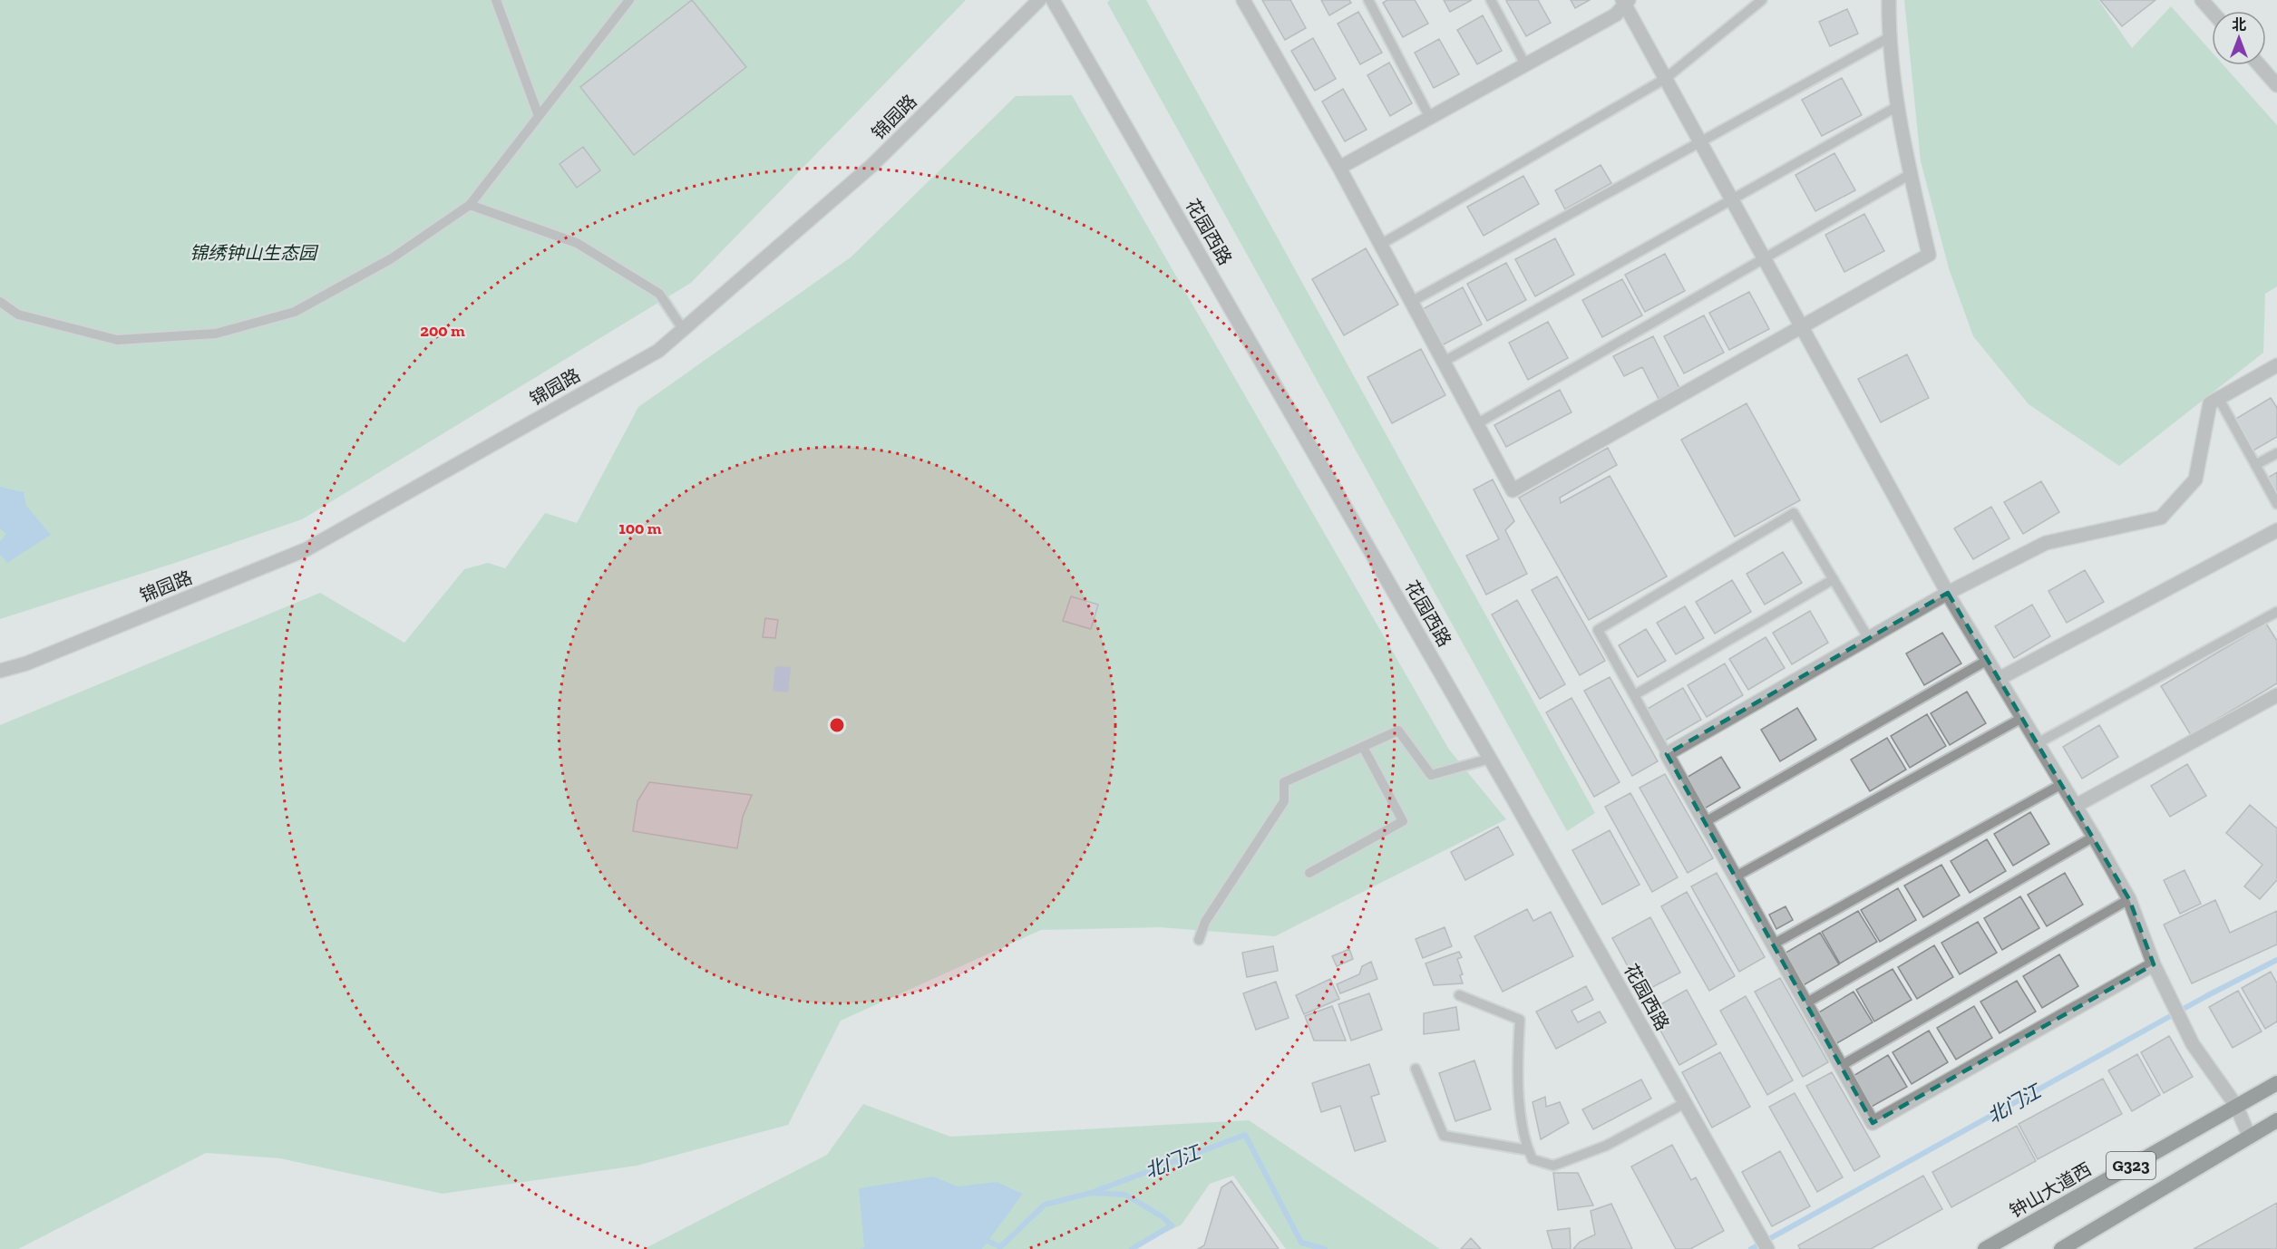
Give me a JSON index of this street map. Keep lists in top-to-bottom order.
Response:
{
  "streets": {
    "highway": ["G323", "钟山大道西"],
    "street": ["锦园路", "花园西路"]
  },
  "water": ["北门江"],
  "parks": ["锦绣钟山生态园"],
  "north": "top",
  "rings": ["200 m", "100 m"]
}
